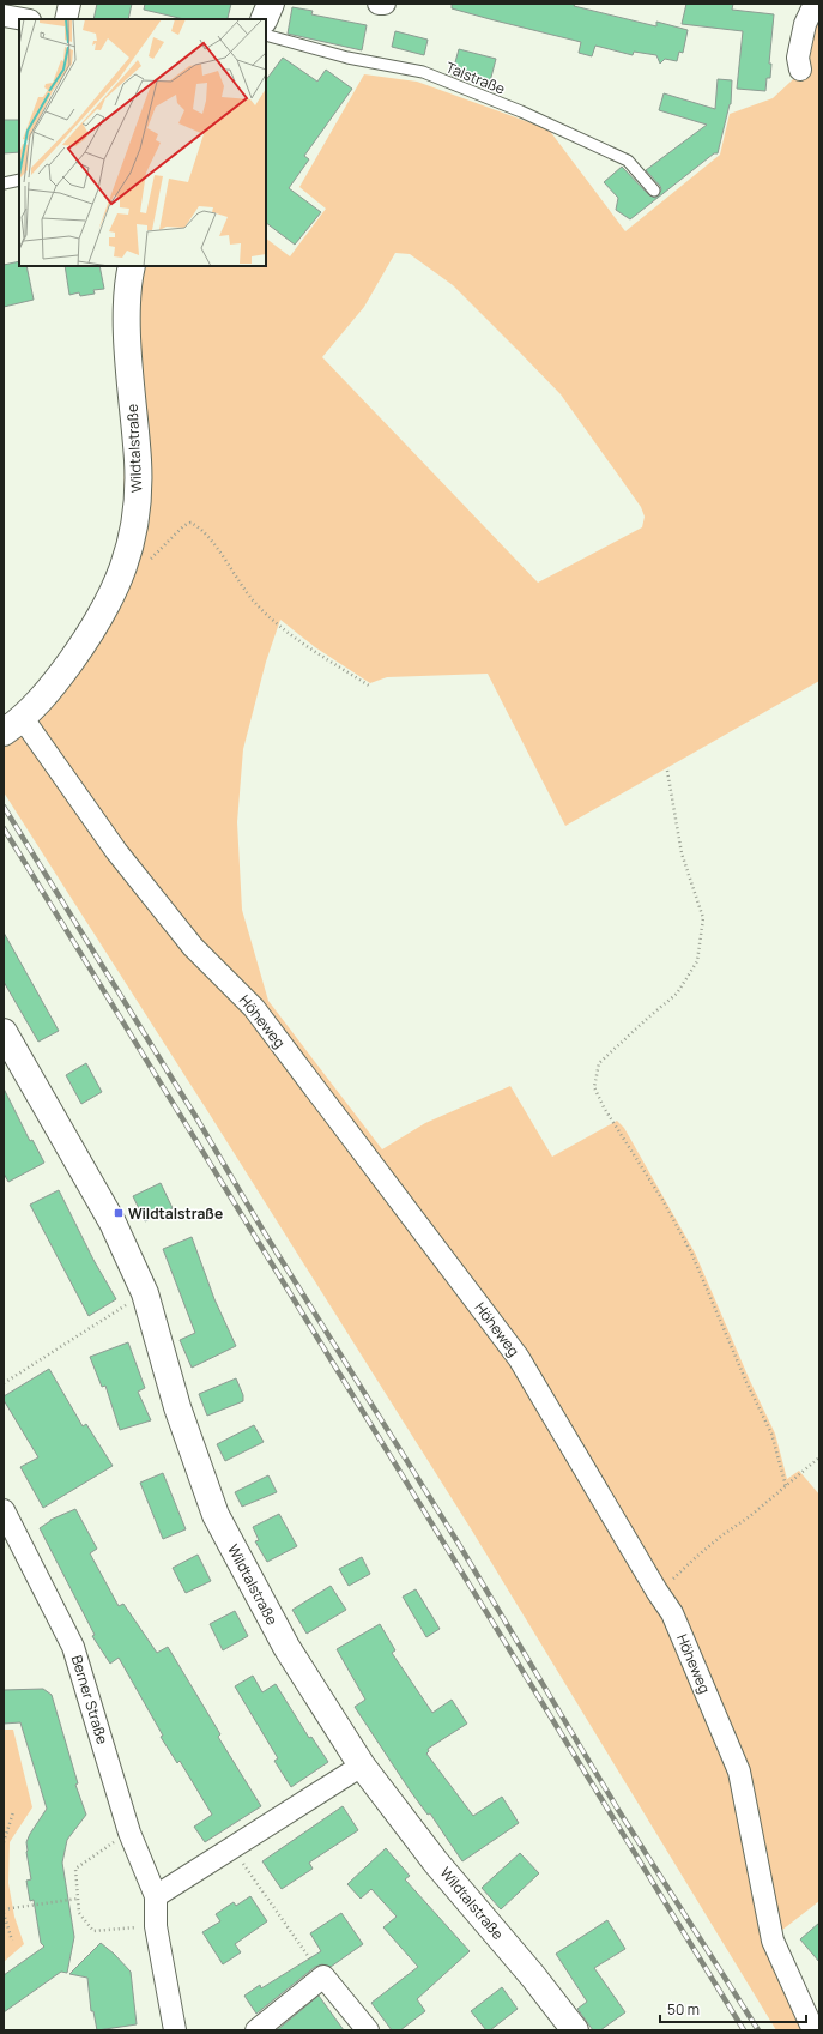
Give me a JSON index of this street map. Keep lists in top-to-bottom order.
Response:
{
  "streets": {
    "street": ["Wildtalstraße", "Höheweg", "Berner Straße"],
    "lane": ["Talstraße"]
  },
  "crossings": [
    ["Wildtalstraße", "Höheweg"]
  ],
  "places": {
    "transit": ["Wildtalstraße"]
  },
  "scale_bar": "50 m"
}
